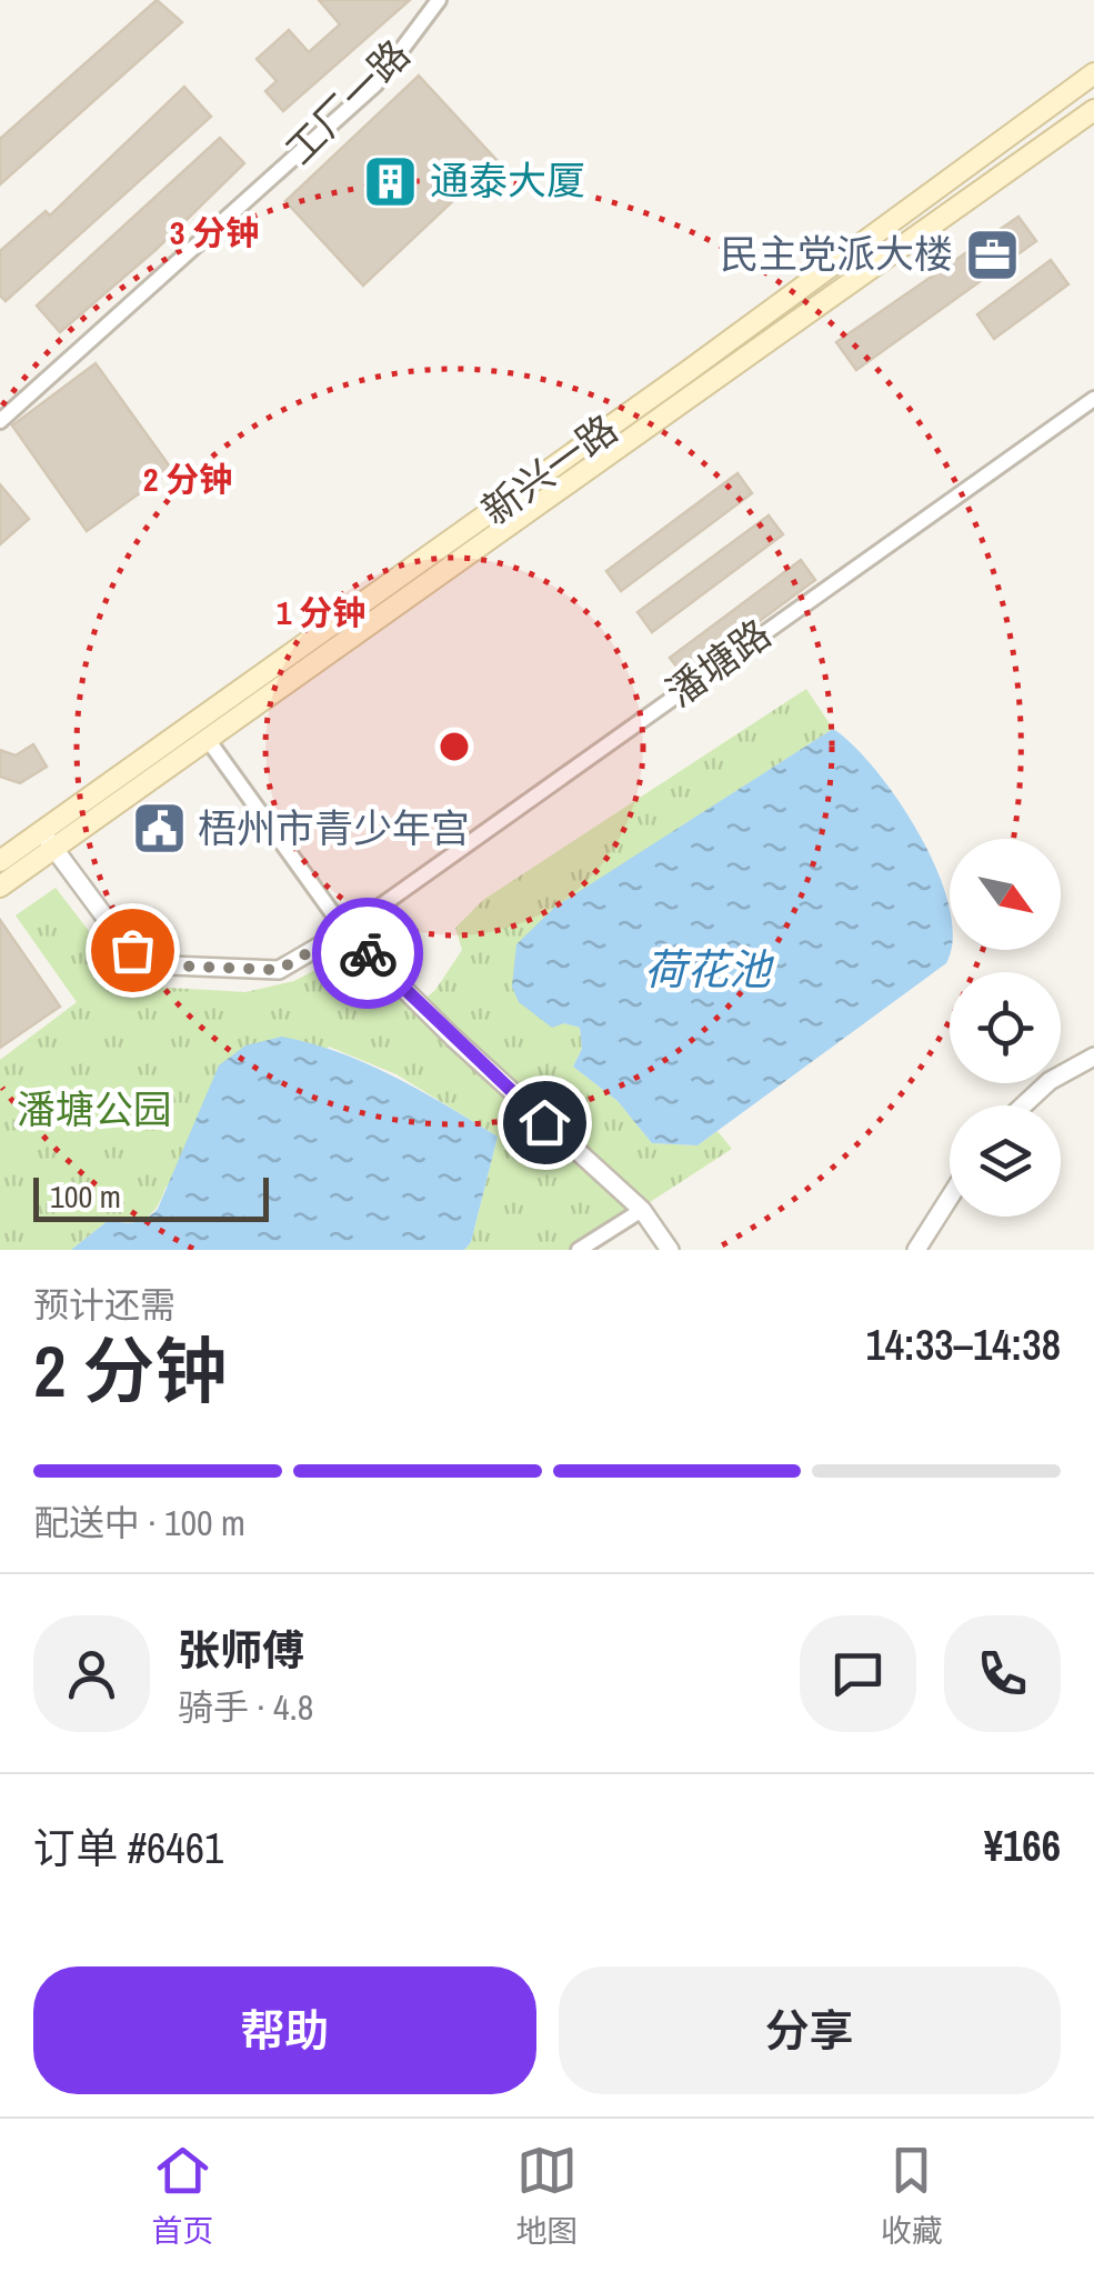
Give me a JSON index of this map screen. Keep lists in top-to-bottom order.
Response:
{
  "streets": {
    "main road": ["新兴一路"],
    "street": ["工厂一路", "潘塘路"]
  },
  "water": ["荷花池"],
  "parks": ["潘塘公园"],
  "places": {
    "building": ["通泰大厦"],
    "office": ["民主党派大楼"],
    "public building": ["梧州市青少年宫"]
  },
  "scale_bar": "100 m",
  "north": "bottom right",
  "page": {
    "scale": "100 m",
    "heading": ["2 分钟", "预计还需", "14:33–14:38"],
    "panel": [
      "张师傅",
      "骑手 · 4.8",
      "订单 #6461",
      "¥166"
    ],
    "bar": "配送中 · 100 m",
    "buttons": ["帮助", "分享"],
    "tabs": ["首页", "地图", "收藏"]
  },
  "rings": ["3 分钟", "2 分钟", "1 分钟"]
}
